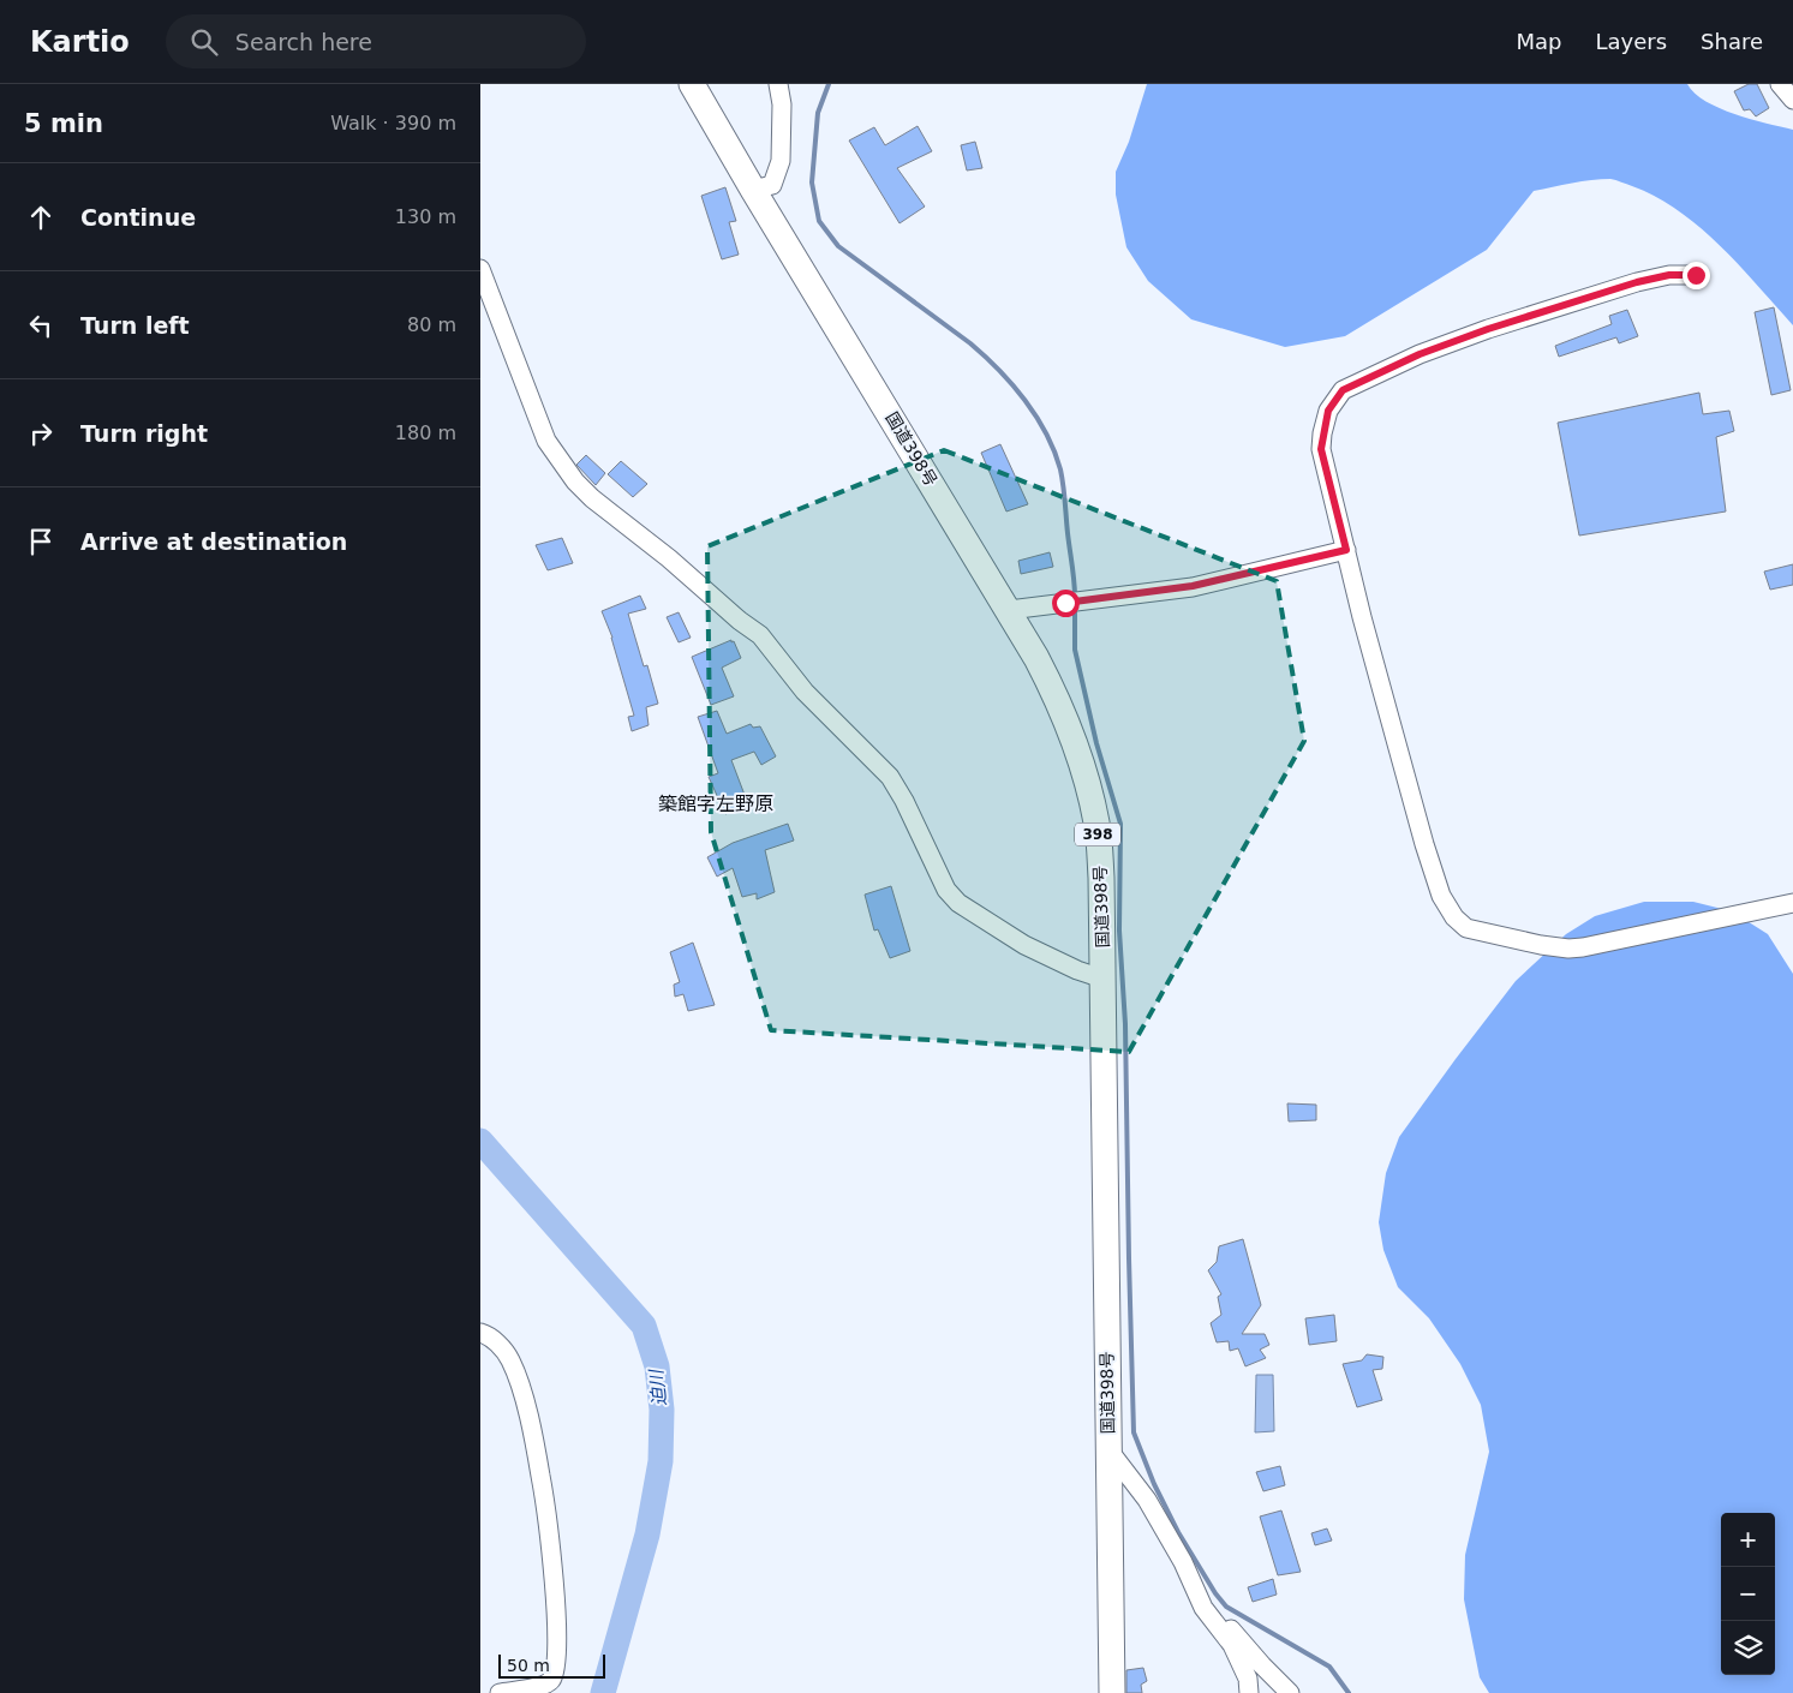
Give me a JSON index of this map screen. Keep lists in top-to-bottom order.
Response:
{
  "streets": {
    "highway": ["国道398号", "398"]
  },
  "districts": ["築館字左野原"],
  "water": ["迫川"],
  "scale_bar": "50 m",
  "page": {
    "header": "Kartio",
    "search": "Search here",
    "nav": ["Map", "Layers", "Share"],
    "heading": ["5 min", "Walk · 390 m"],
    "list": [
      ["Continue", "130 m"],
      ["Turn left", "80 m"],
      ["Turn right", "180 m"],
      "Arrive at destination"
    ],
    "map_buttons": ["+", "−"],
    "scale": "50 m"
  }
}
